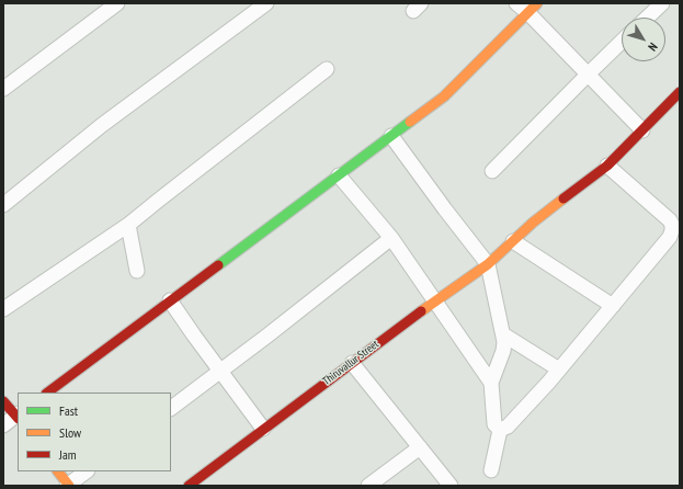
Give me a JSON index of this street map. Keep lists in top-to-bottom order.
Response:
{
  "streets": {
    "street": ["Thiruvallur Street"]
  },
  "legend": ["Fast", "Slow", "Jam"],
  "north": "bottom right"
}
